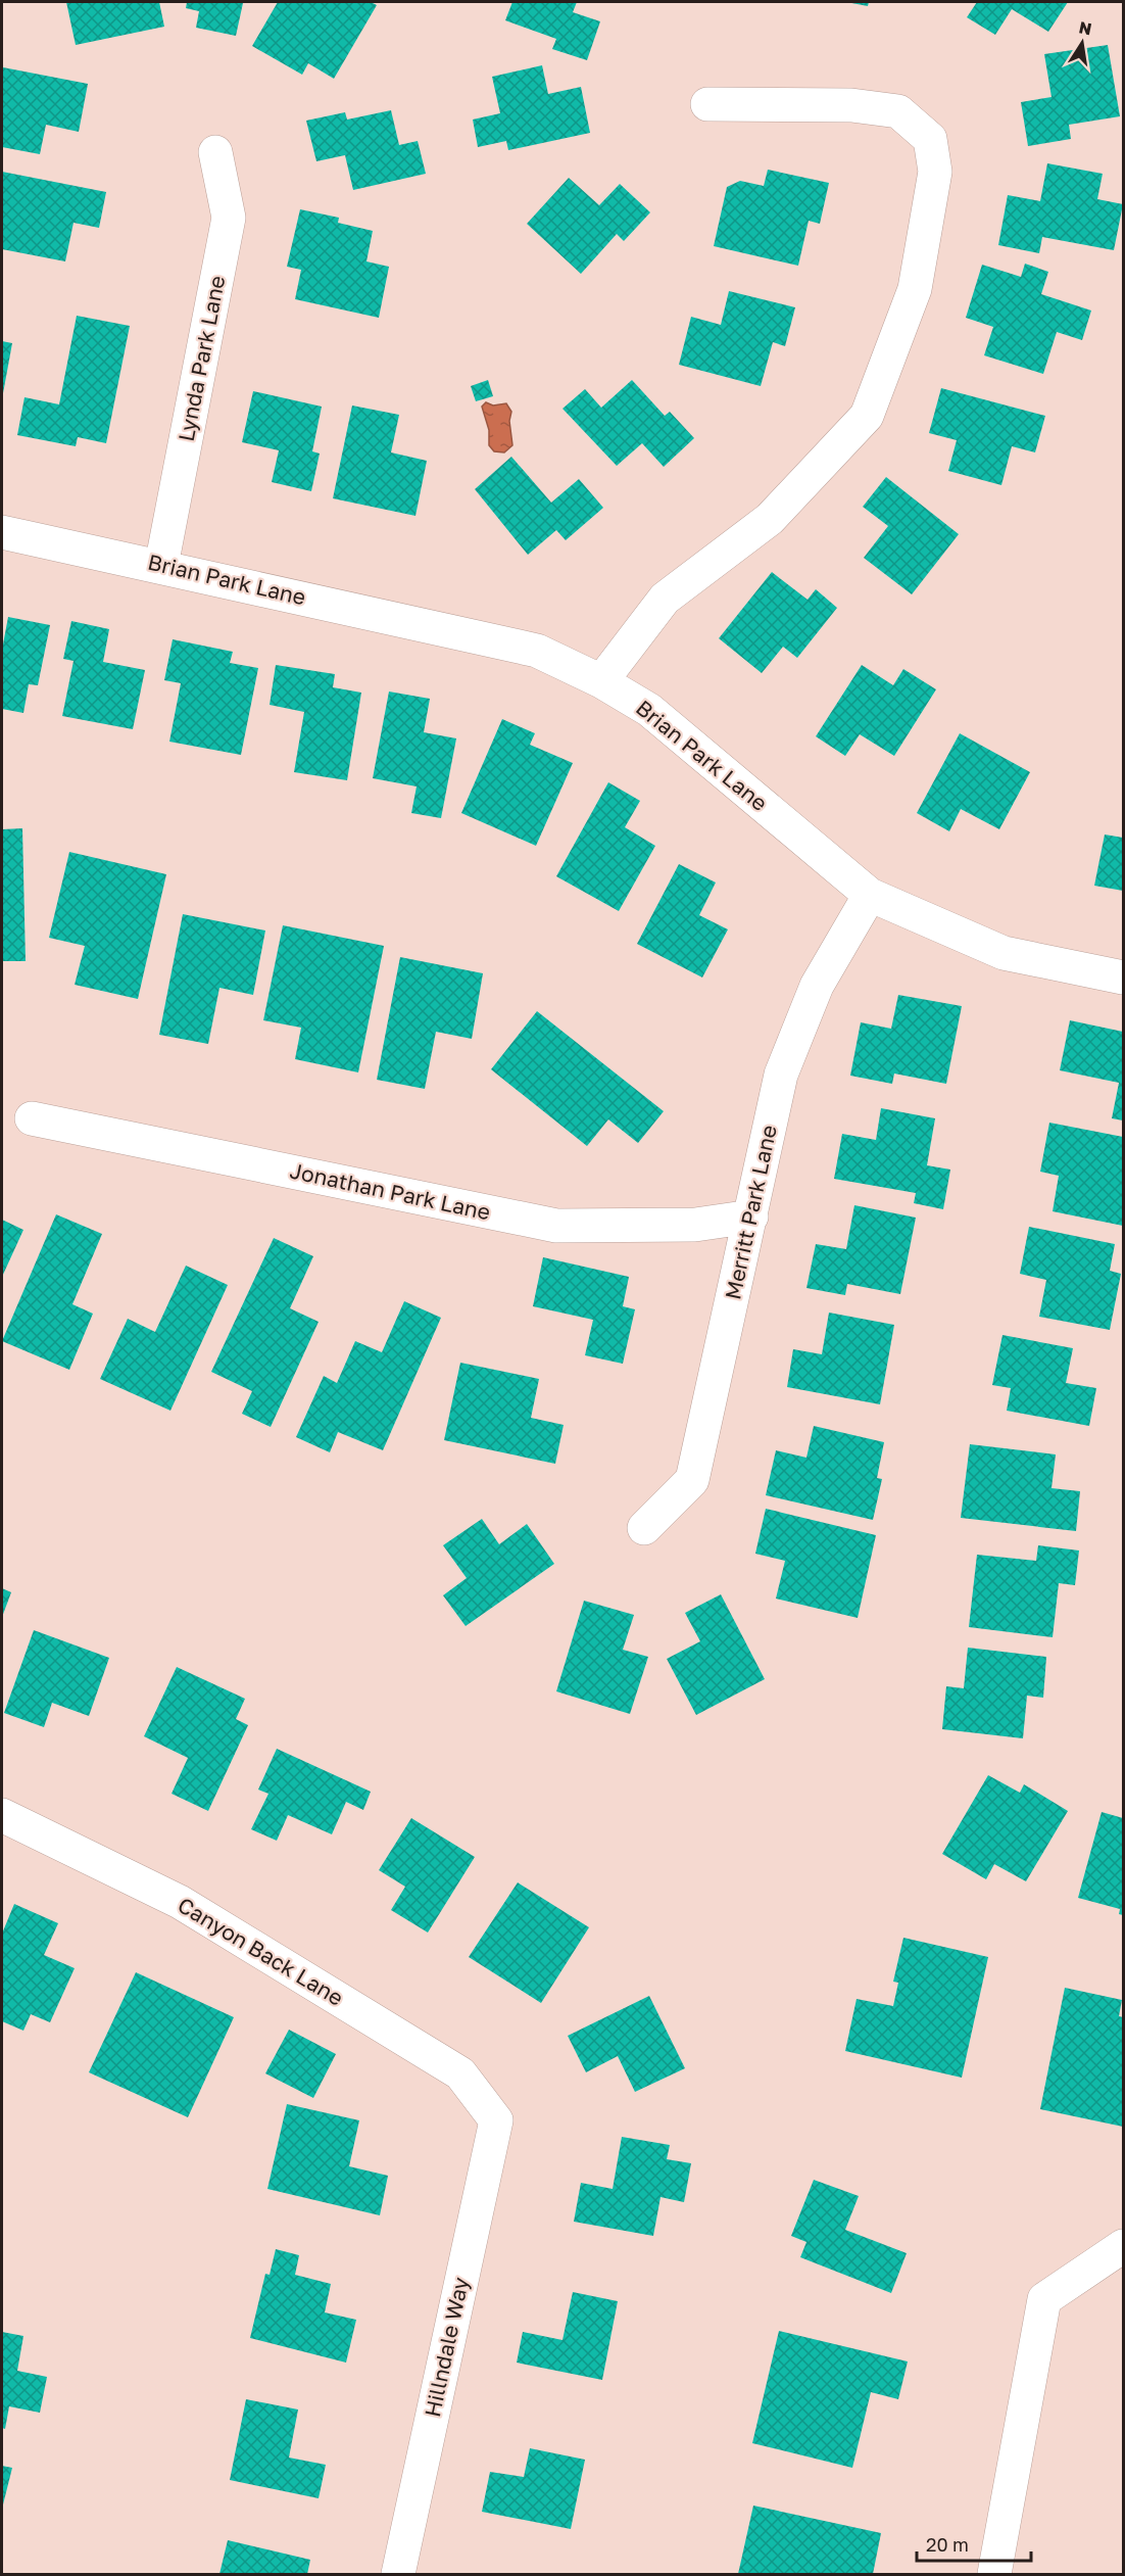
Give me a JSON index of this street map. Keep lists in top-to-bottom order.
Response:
{
  "streets": {
    "street": [
      "Lynda Park Lane",
      "Brian Park Lane",
      "Jonathan Park Lane",
      "Merritt Park Lane",
      "Canyon Back Lane",
      "Hillndale Way"
    ]
  },
  "crossings": [
    ["Lynda Park Lane", "Brian Park Lane"],
    ["Brian Park Lane", "Merritt Park Lane"],
    ["Jonathan Park Lane", "Merritt Park Lane"],
    ["Canyon Back Lane", "Hillndale Way"]
  ],
  "scale_bar": "20 m",
  "north": "top"
}
